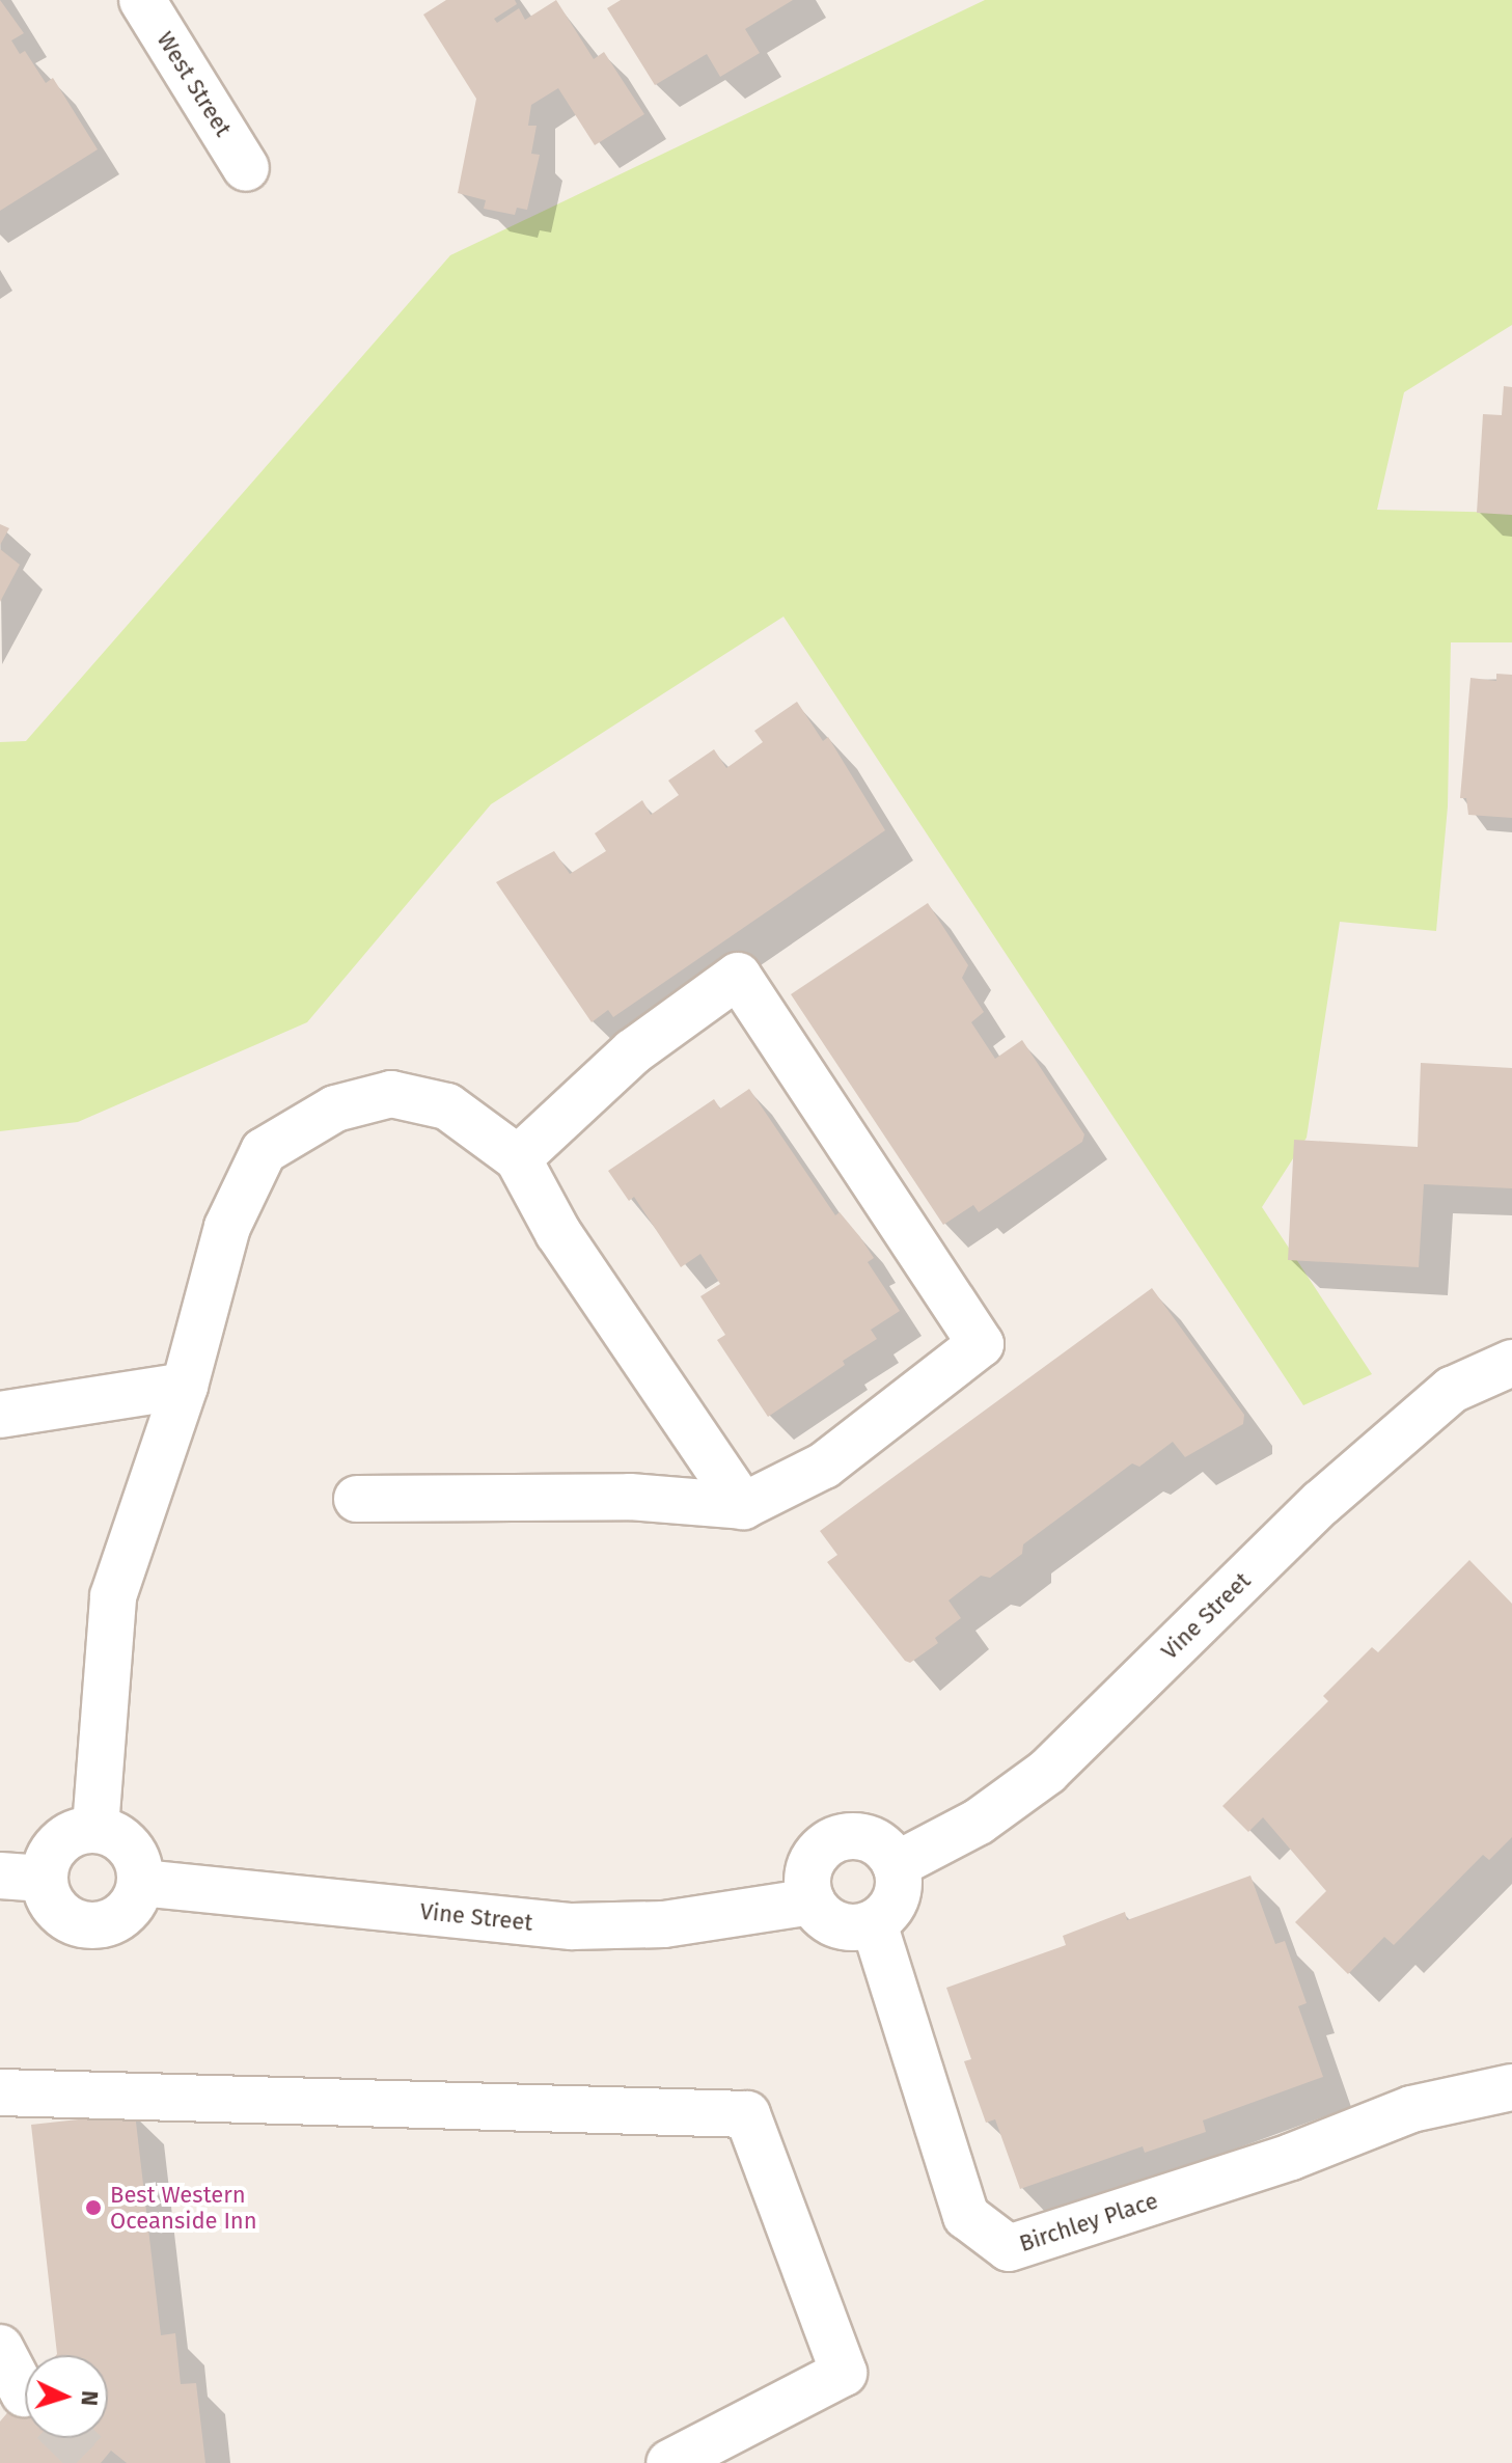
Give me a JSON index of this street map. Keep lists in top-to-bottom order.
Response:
{
  "streets": {
    "street": ["West Street", "Vine Street", "Birchley Place"]
  },
  "crossings": [
    ["Vine Street", "Birchley Place"]
  ],
  "places": ["Best Western Oceanside Inn"],
  "north": "right"
}
